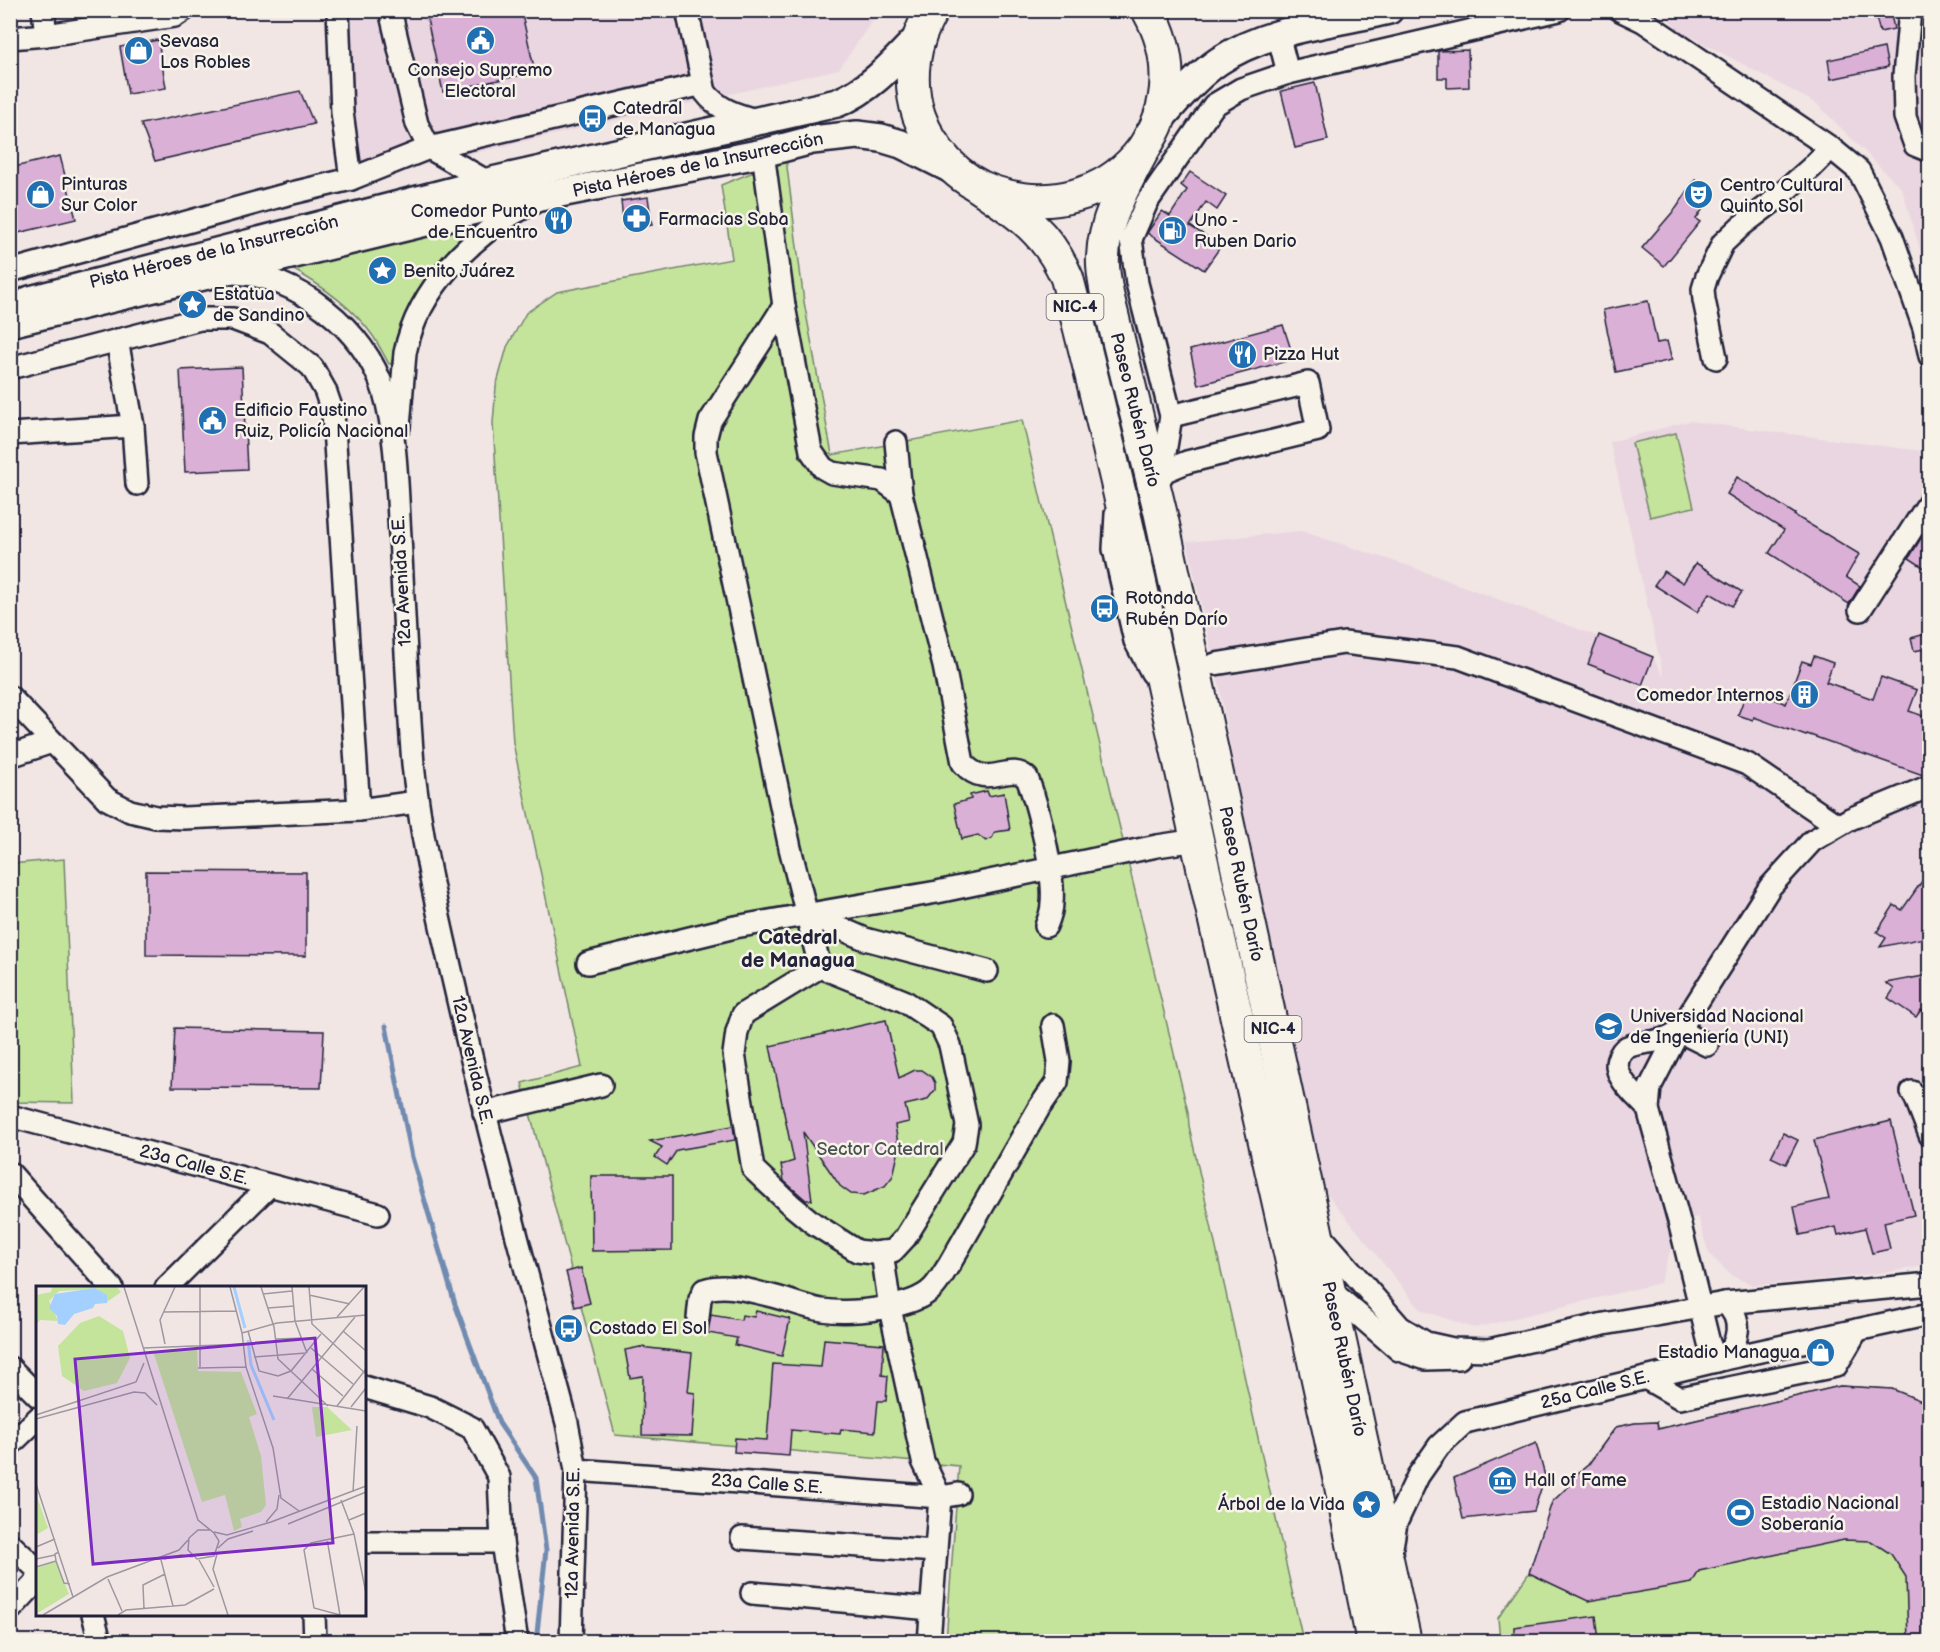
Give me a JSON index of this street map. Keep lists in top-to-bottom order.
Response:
{
  "streets": {
    "highway": ["NIC-4", "Paseo Rubén Darío"],
    "main road": ["Pista Héroes de la Insurrección"],
    "street": ["12a Avenida S.E.", "23a Calle S.E.", "25a Calle S.E."]
  },
  "crossings": [
    ["Pista Héroes de la Insurrección", "NIC-4"],
    ["Pista Héroes de la Insurrección", "Paseo Rubén Darío"],
    ["Pista Héroes de la Insurrección", "12a Avenida S.E."],
    ["NIC-4", "Paseo Rubén Darío"],
    ["Paseo Rubén Darío", "25a Calle S.E."],
    ["12a Avenida S.E.", "23a Calle S.E."]
  ],
  "districts": ["Catedral de Managua"],
  "parks": ["Sector Catedral"],
  "places": {
    "public building": ["Consejo Supremo Electoral", "Edificio Faustino Ruiz, Policía Nacional"],
    "shop": ["Sevasa Los Robles", "Pinturas Sur Color", "Estadio Managua"],
    "bus stop": ["Catedral de Managua", "Rotonda Rubén Darío", "Costado El Sol"],
    "theatre": ["Centro Cultural Quinto Sol"],
    "pharmacy": ["Farmacias Saba"],
    "restaurant": ["Comedor Punto de Encuentro", "Pizza Hut"],
    "fuel station": ["Uno - Ruben Dario"],
    "place": ["Benito Juárez", "Estatua de Sandino", "Árbol de la Vida"],
    "building": ["Comedor Internos"],
    "school or university": ["Universidad Nacional de Ingeniería (UNI)"],
    "museum": ["Hall of Fame"],
    "sports": ["Estadio Nacional Soberanía"]
  }
}
